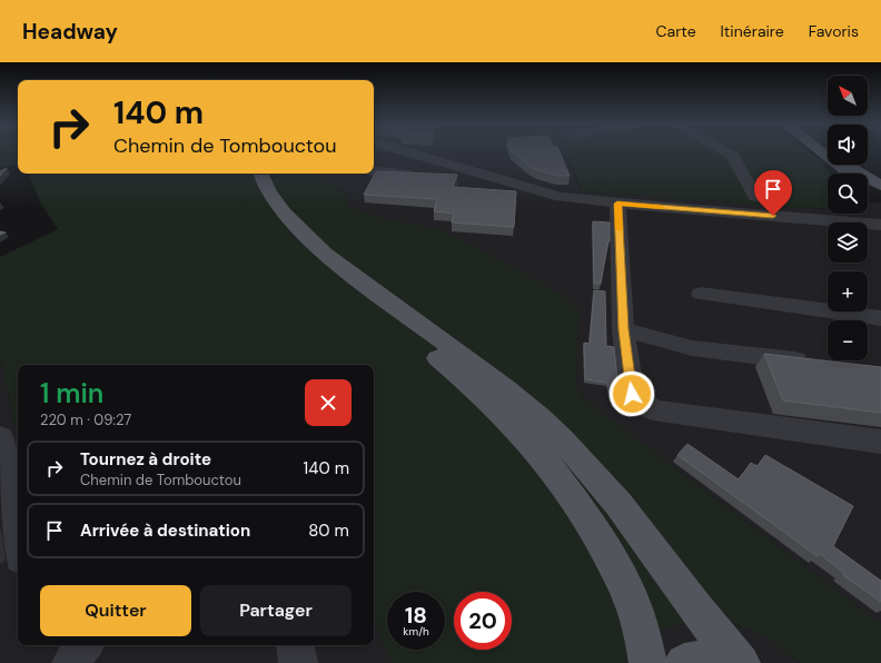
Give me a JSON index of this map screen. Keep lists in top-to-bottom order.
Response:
{
  "north": "top left",
  "page": {
    "header": "Headway",
    "nav": ["Carte", "Itinéraire", "Favoris"],
    "map_buttons": ["+", "−"],
    "turn": ["140 m", "Chemin de Tombouctou"],
    "heading": ["1 min", "220 m · 09:27"],
    "list": [
      {
        "name": "Tournez à droite",
        "note": "Chemin de Tombouctou",
        "value": "140 m"
      },
      {
        "name": "Arrivée à destination",
        "value": "80 m"
      }
    ],
    "buttons": ["Quitter", "Partager"],
    "speed": "18 km/h",
    "limit": "20"
  }
}
